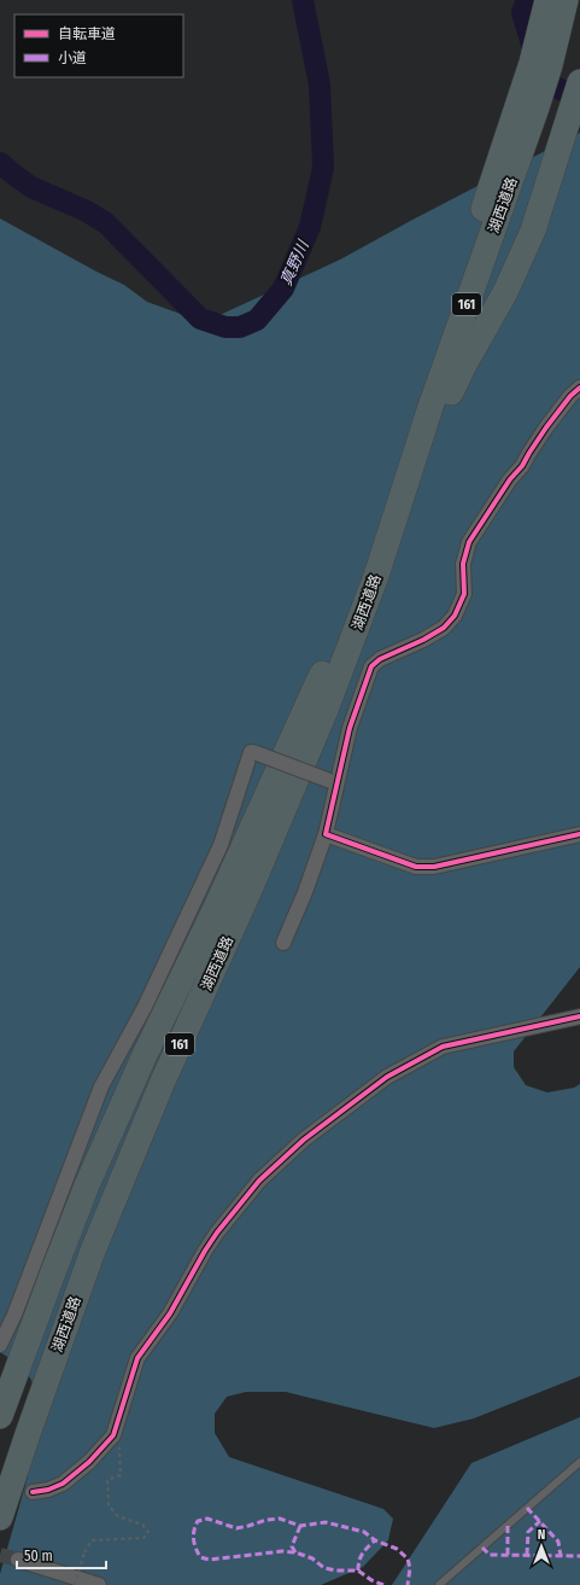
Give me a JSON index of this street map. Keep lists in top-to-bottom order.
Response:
{
  "streets": {
    "highway": ["湖西道路", "161"]
  },
  "water": ["真野川"],
  "legend": ["自転車道", "小道"],
  "scale_bar": "50 m",
  "north": "top"
}
